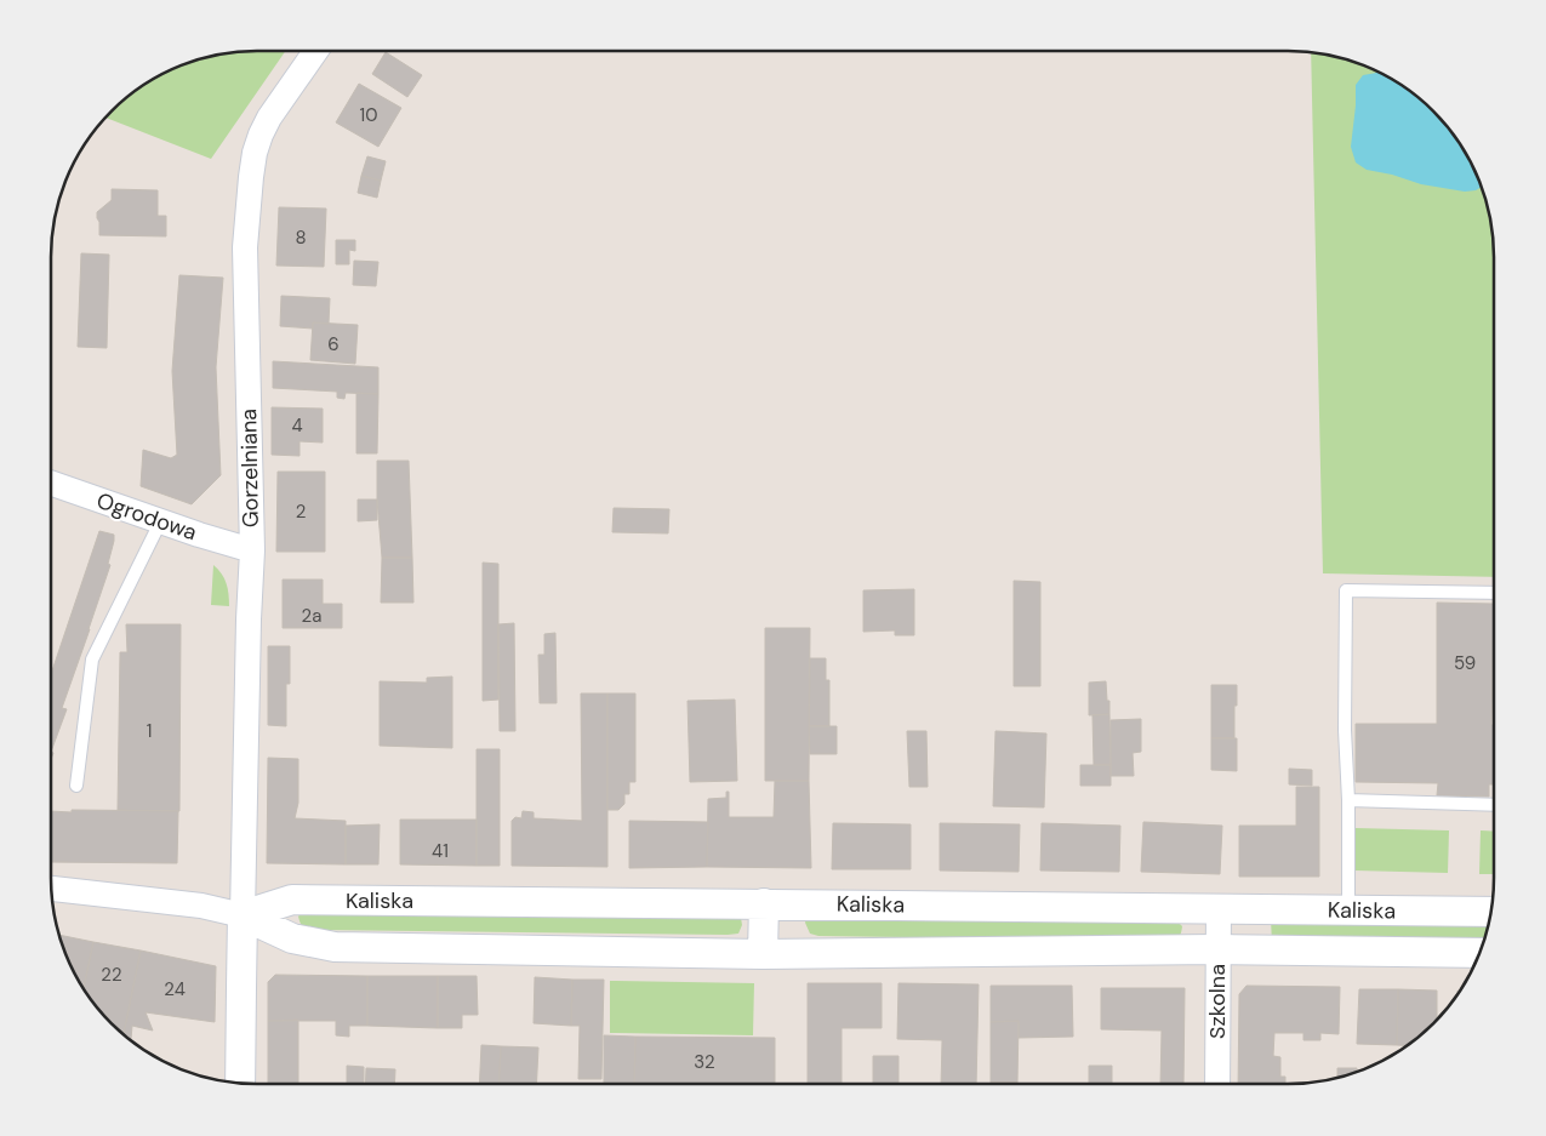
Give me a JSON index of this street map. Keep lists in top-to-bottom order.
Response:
{
  "streets": {
    "street": [
      "Gorzelniana",
      "Ogrodowa",
      "Kaliska",
      "Szkolna"
    ]
  },
  "crossings": [
    ["Gorzelniana", "Ogrodowa"],
    ["Gorzelniana", "Kaliska"],
    ["Kaliska", "Szkolna"]
  ],
  "house_numbers": [
    "10",
    "8",
    "6",
    "4",
    "2",
    "2a",
    "59",
    "1",
    "41",
    "22",
    "24",
    "32"
  ]
}
